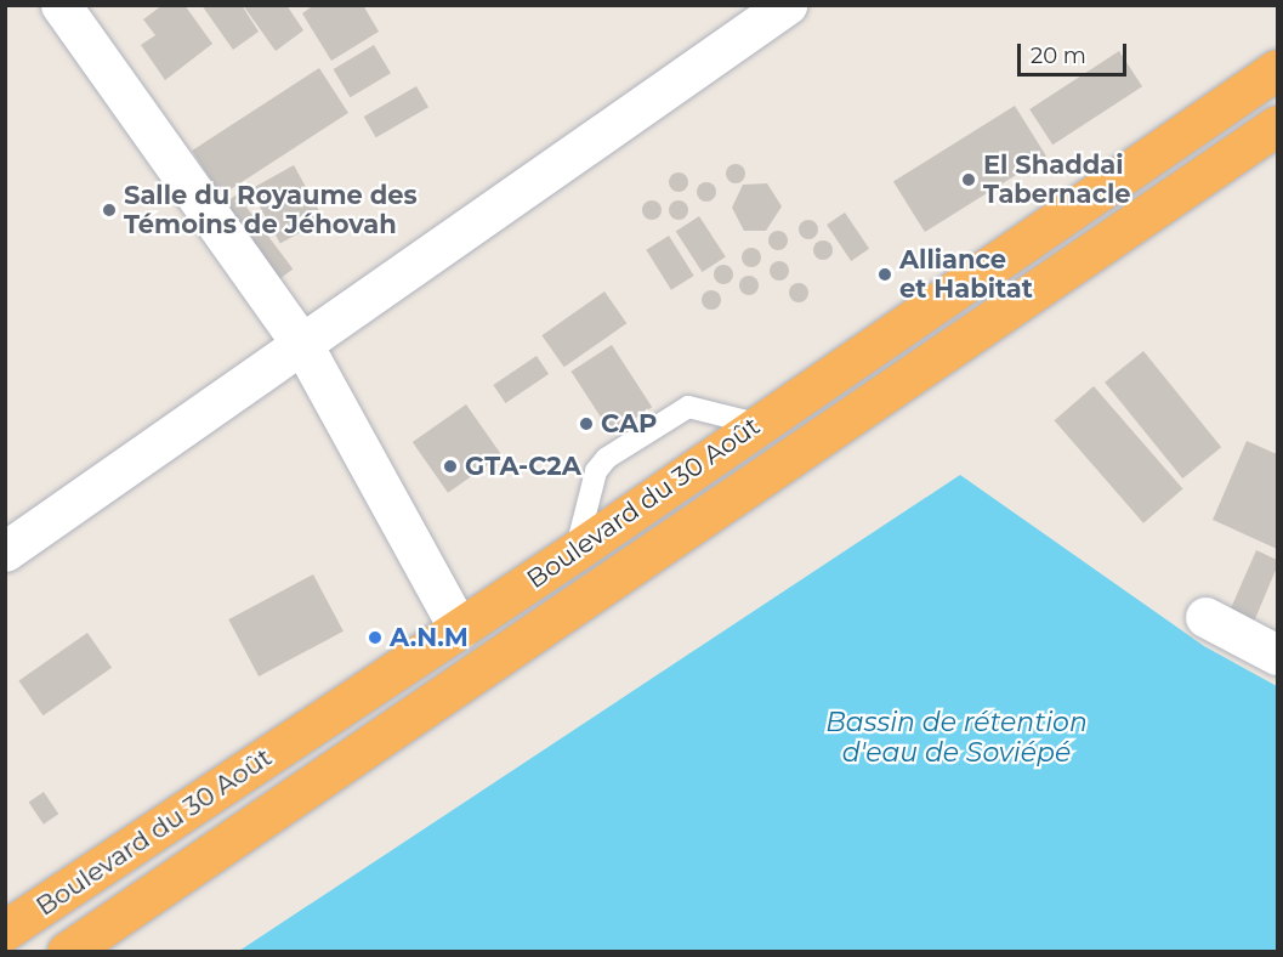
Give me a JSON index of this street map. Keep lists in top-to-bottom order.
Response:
{
  "streets": {
    "highway": ["Boulevard du 30 Août"]
  },
  "water": ["Bassin de rétention d'eau de Soviépé"],
  "places": [
    "El Shaddai Tabernacle",
    "Salle du Royaume des Témoins de Jéhovah",
    "Alliance et Habitat",
    "CAP",
    "GTA-C2A",
    "A.N.M"
  ],
  "scale_bar": "20 m"
}
